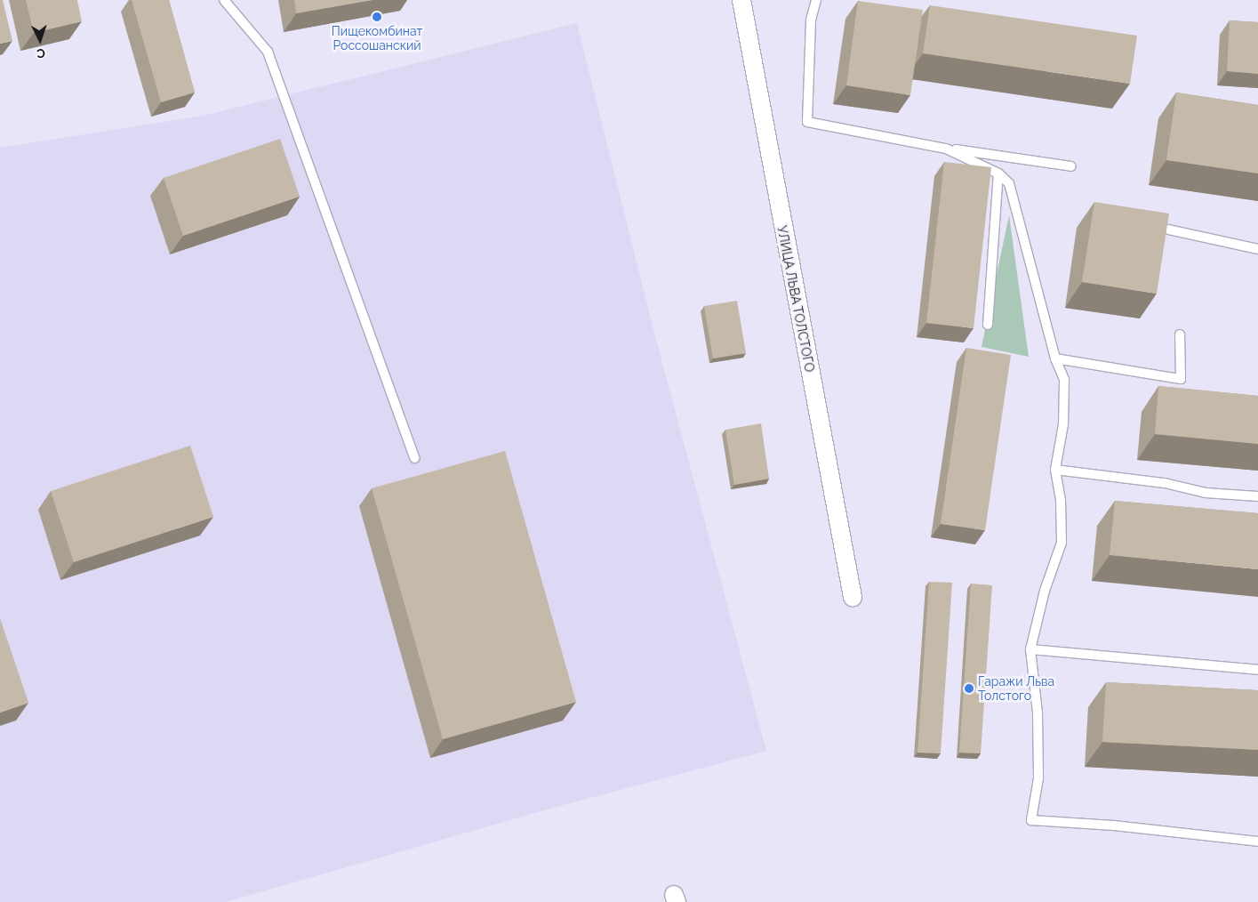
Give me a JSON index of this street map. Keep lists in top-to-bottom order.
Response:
{
  "streets": {
    "street": ["УЛИЦА ЛЬВА ТОЛСТОГО"]
  },
  "places": ["Пищекомбинат Россошанский", "Гаражи Льва Толстого"],
  "north": "bottom"
}
